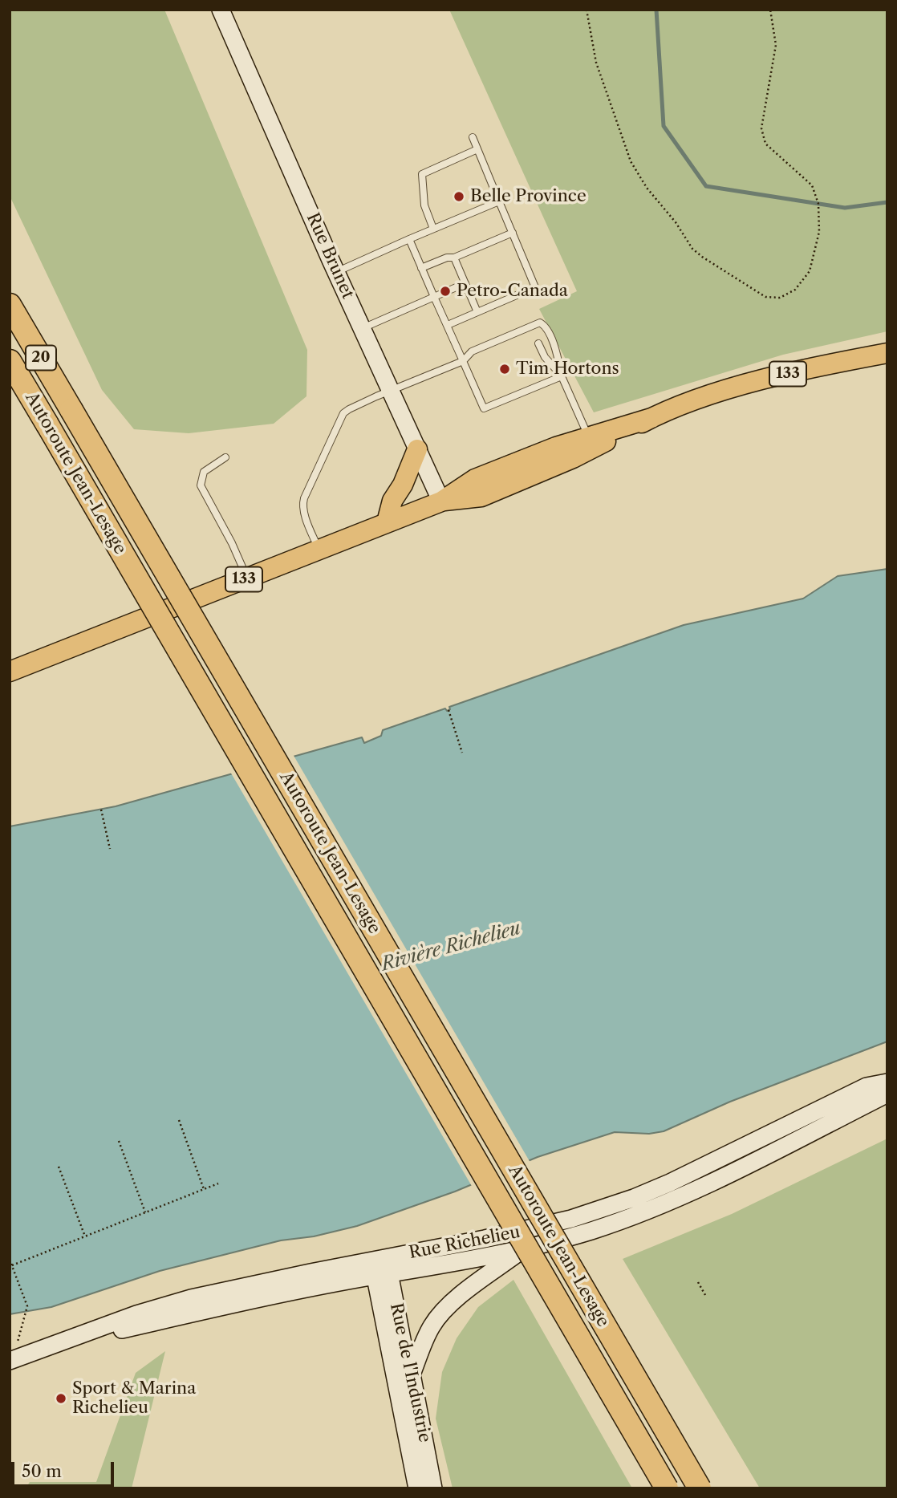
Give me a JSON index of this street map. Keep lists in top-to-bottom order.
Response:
{
  "streets": {
    "highway": ["20", "Autoroute Jean-Lesage"],
    "main road": [
      "Rue Brunet",
      "133",
      "Rue Richelieu",
      "Rue de l'Industrie"
    ]
  },
  "crossings": [
    ["Rue Brunet", "133"],
    ["Rue Richelieu", "Rue de l'Industrie"]
  ],
  "water": ["Rivière Richelieu"],
  "places": [
    "Belle Province",
    "Petro-Canada",
    "Tim Hortons",
    "Sport & Marina Richelieu"
  ],
  "scale_bar": "50 m"
}
